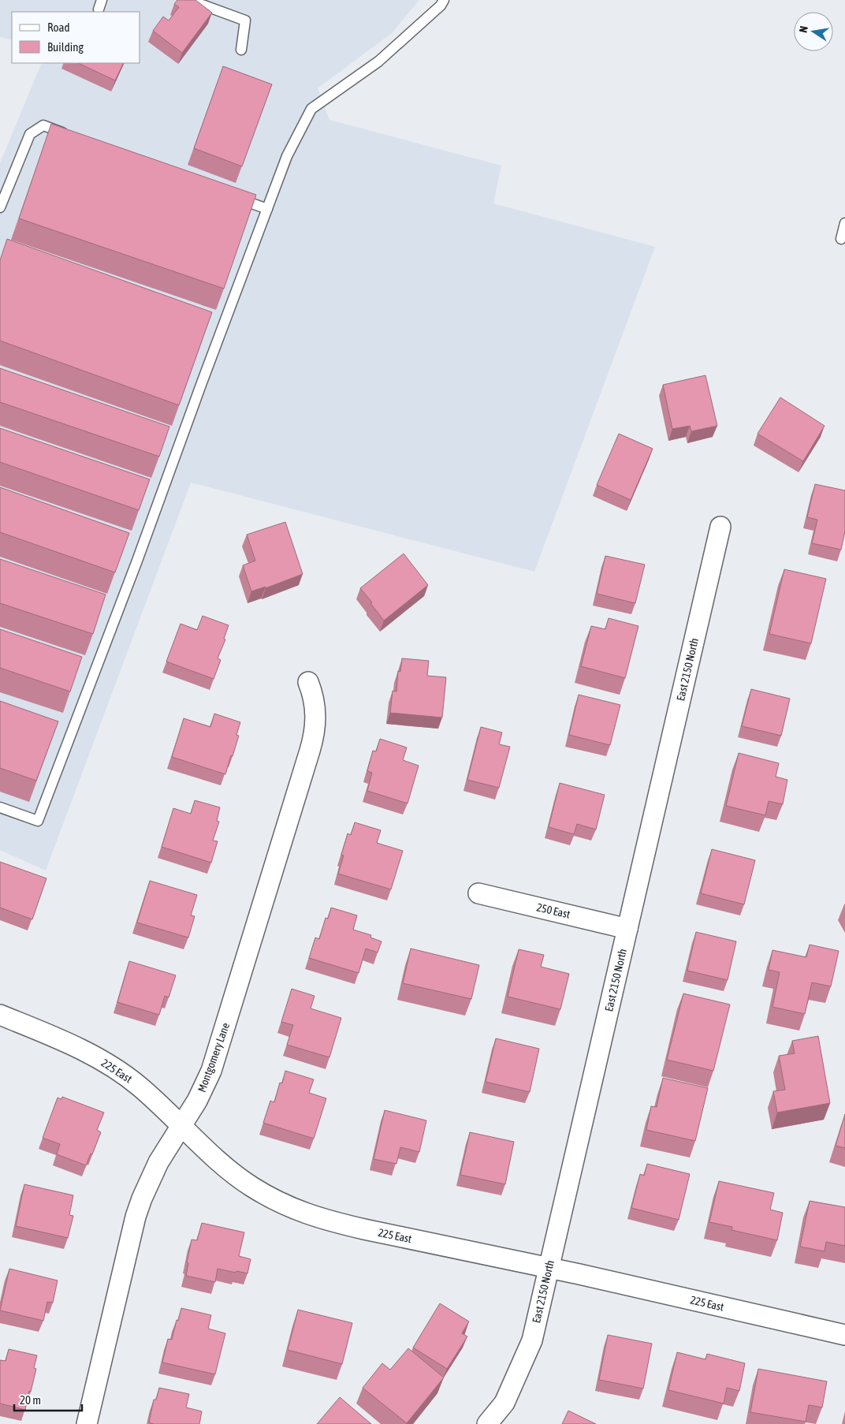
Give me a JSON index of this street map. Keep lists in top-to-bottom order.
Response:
{
  "streets": {
    "street": [
      "East 2150 North",
      "250 East",
      "Montgomery Lane",
      "225 East"
    ]
  },
  "crossings": [
    ["East 2150 North", "250 East"],
    ["East 2150 North", "225 East"],
    ["Montgomery Lane", "225 East"]
  ],
  "legend": ["Road", "Building"],
  "scale_bar": "20 m",
  "north": "left"
}
